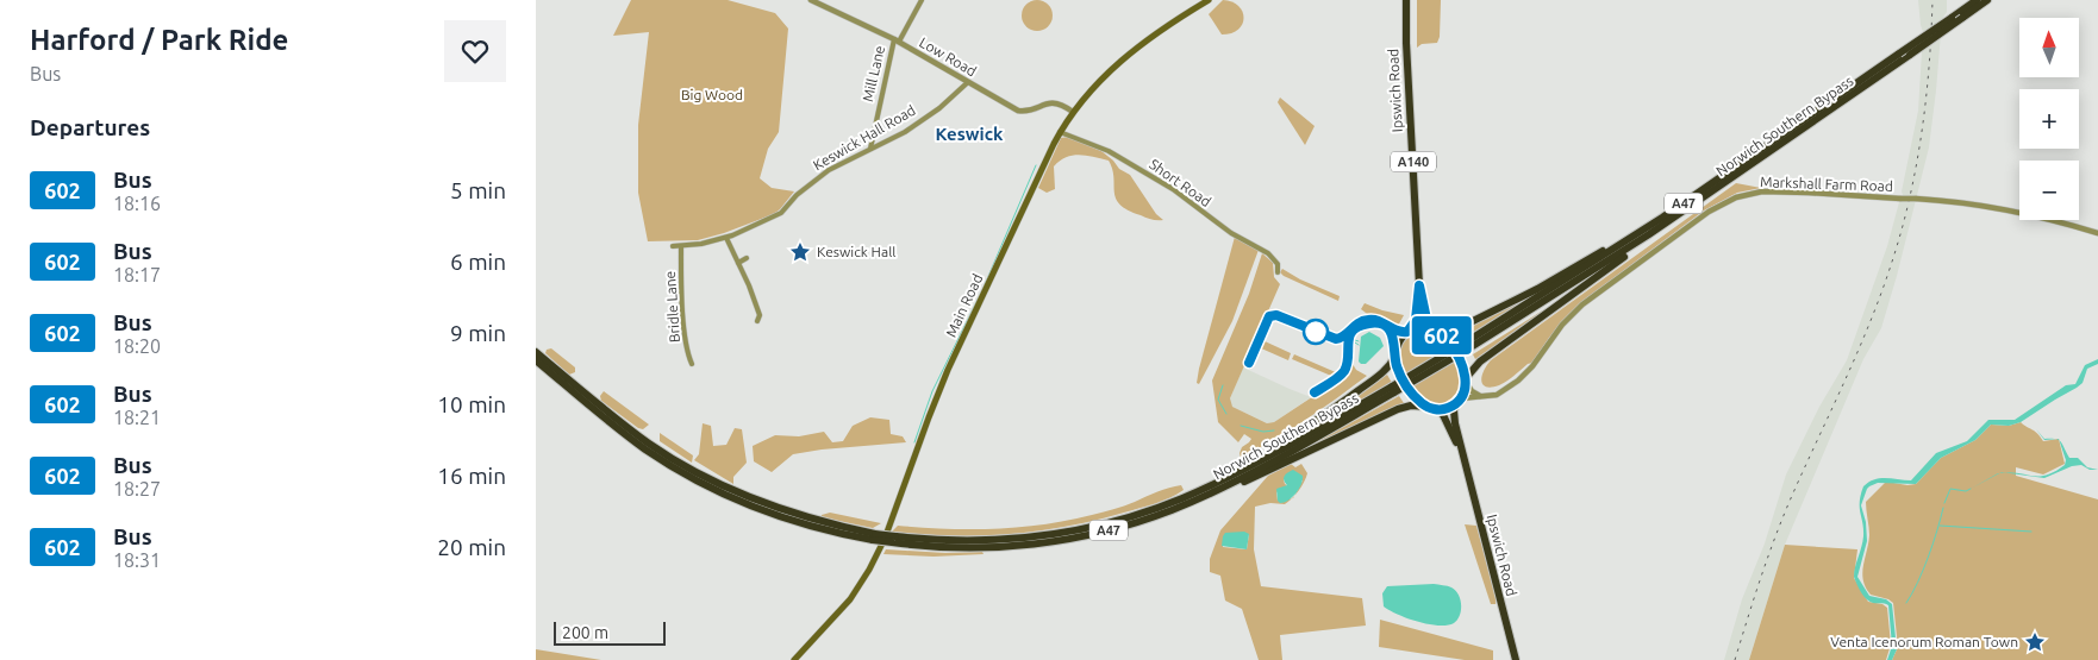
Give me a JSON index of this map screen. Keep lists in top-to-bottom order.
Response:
{
  "streets": {
    "highway": [
      "Ipswich Road",
      "Norwich Southern Bypass",
      "A140",
      "A47"
    ],
    "main road": ["Main Road"],
    "street": [
      "Low Road",
      "Mill Lane",
      "Keswick Hall Road",
      "Short Road",
      "Markshall Farm Road",
      "Bridle Lane"
    ]
  },
  "crossings": [
    ["Low Road", "Mill Lane"],
    ["Low Road", "Keswick Hall Road"],
    ["Low Road", "Main Road"],
    ["Mill Lane", "Keswick Hall Road"],
    ["Ipswich Road", "Markshall Farm Road"],
    ["Ipswich Road", "A47"],
    ["Norwich Southern Bypass", "A47"],
    ["Keswick Hall Road", "Bridle Lane"],
    ["Short Road", "Main Road"],
    ["Markshall Farm Road", "A47"]
  ],
  "districts": ["Keswick"],
  "parks": ["Big Wood"],
  "places": {
    "place": ["Keswick Hall", "Venta Icenorum Roman Town"]
  },
  "lines": ["bus line 602"],
  "scale_bar": "200 m",
  "north": "top",
  "page": {
    "heading": [
      ["Harford / Park Ride", "Bus"],
      "Departures"
    ],
    "on_map": "602",
    "map_buttons": ["+", "−"],
    "list": [
      {
        "mark": "602",
        "name": "Bus",
        "note": "18:16",
        "value": "5 min"
      },
      {
        "mark": "602",
        "name": "Bus",
        "note": "18:17",
        "value": "6 min"
      },
      {
        "mark": "602",
        "name": "Bus",
        "note": "18:20",
        "value": "9 min"
      },
      {
        "mark": "602",
        "name": "Bus",
        "note": "18:21",
        "value": "10 min"
      },
      {
        "mark": "602",
        "name": "Bus",
        "note": "18:27",
        "value": "16 min"
      },
      {
        "mark": "602",
        "name": "Bus",
        "note": "18:31",
        "value": "20 min"
      }
    ],
    "scale": "200 m"
  }
}
